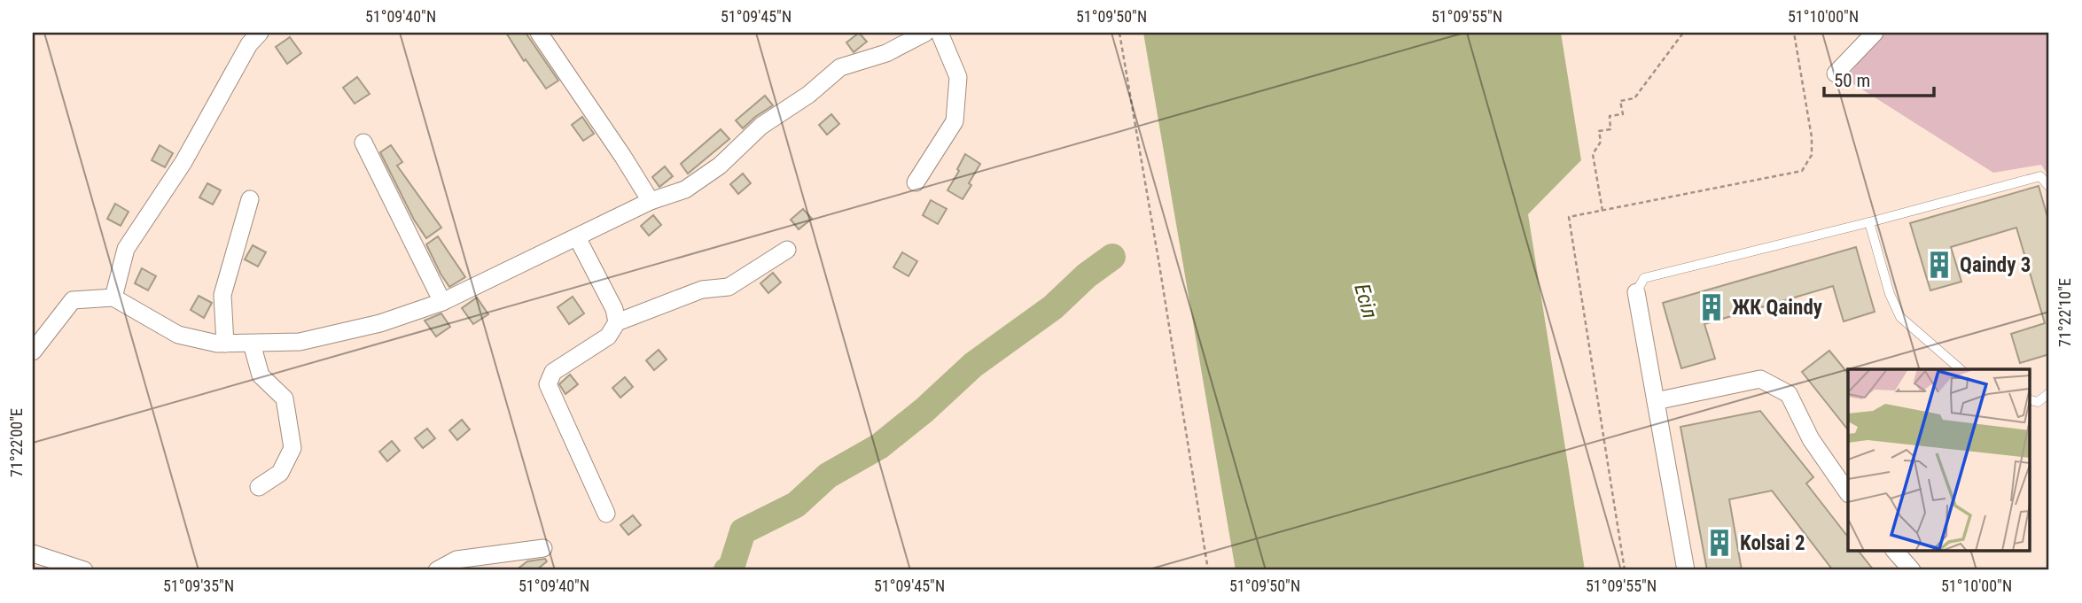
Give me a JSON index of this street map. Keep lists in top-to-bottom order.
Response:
{
  "water": ["Есіл"],
  "places": {
    "building": ["Qaindy 3", "ЖК Qaindy", "Kolsai 2"]
  },
  "scale_bar": "50 m",
  "coordinates": [
    "51°09'40\"N",
    "51°09'45\"N",
    "51°09'50\"N",
    "51°09'55\"N",
    "51°10'00\"N",
    "71°22'10\"E",
    "71°22'00\"E",
    "51°09'35\"N"
  ]
}
